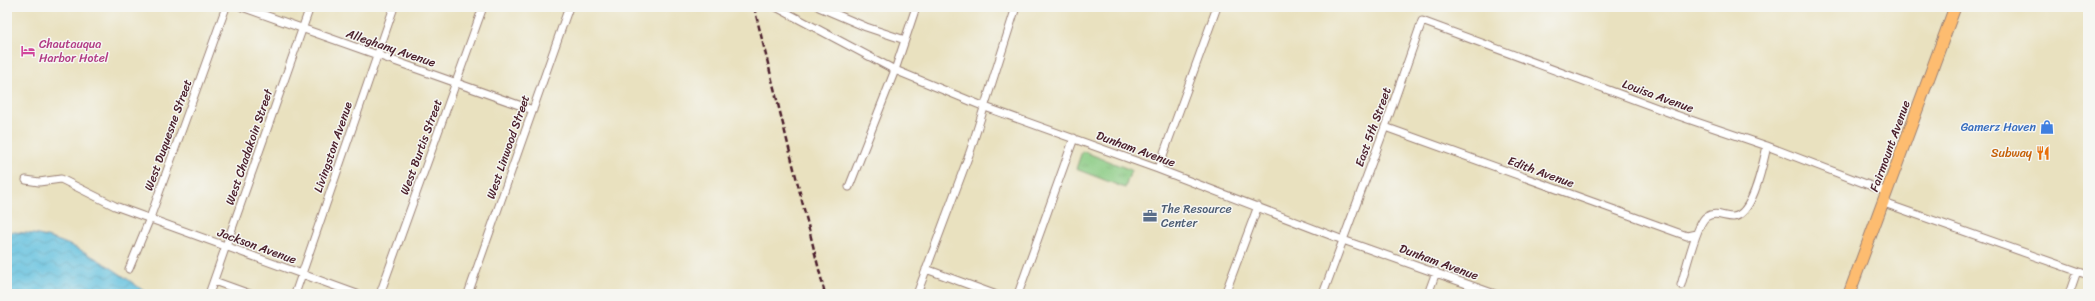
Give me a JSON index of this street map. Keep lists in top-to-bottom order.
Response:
{
  "streets": {
    "main road": ["Fairmount Avenue"],
    "street": [
      "Alleghany Avenue",
      "Louisa Avenue",
      "East 5th Street",
      "West Duquesne Street",
      "West Chadakoin Street",
      "Livingston Avenue",
      "West Burtis Street",
      "West Linwood Street",
      "Dunham Avenue",
      "Edith Avenue",
      "Jackson Avenue"
    ]
  },
  "crossings": [
    ["Alleghany Avenue", "West Chadakoin Street"],
    ["Alleghany Avenue", "Livingston Avenue"],
    ["Alleghany Avenue", "West Burtis Street"],
    ["Alleghany Avenue", "West Linwood Street"],
    ["Louisa Avenue", "East 5th Street"],
    ["Louisa Avenue", "Fairmount Avenue"],
    ["East 5th Street", "Dunham Avenue"],
    ["East 5th Street", "Edith Avenue"],
    ["West Duquesne Street", "Jackson Avenue"],
    ["West Chadakoin Street", "Jackson Avenue"],
    ["Livingston Avenue", "Jackson Avenue"]
  ],
  "places": {
    "hotel": ["Chautauqua Harbor Hotel"],
    "shop": ["Gamerz Haven"],
    "restaurant": ["Subway"],
    "office": ["The Resource Center"]
  }
}
